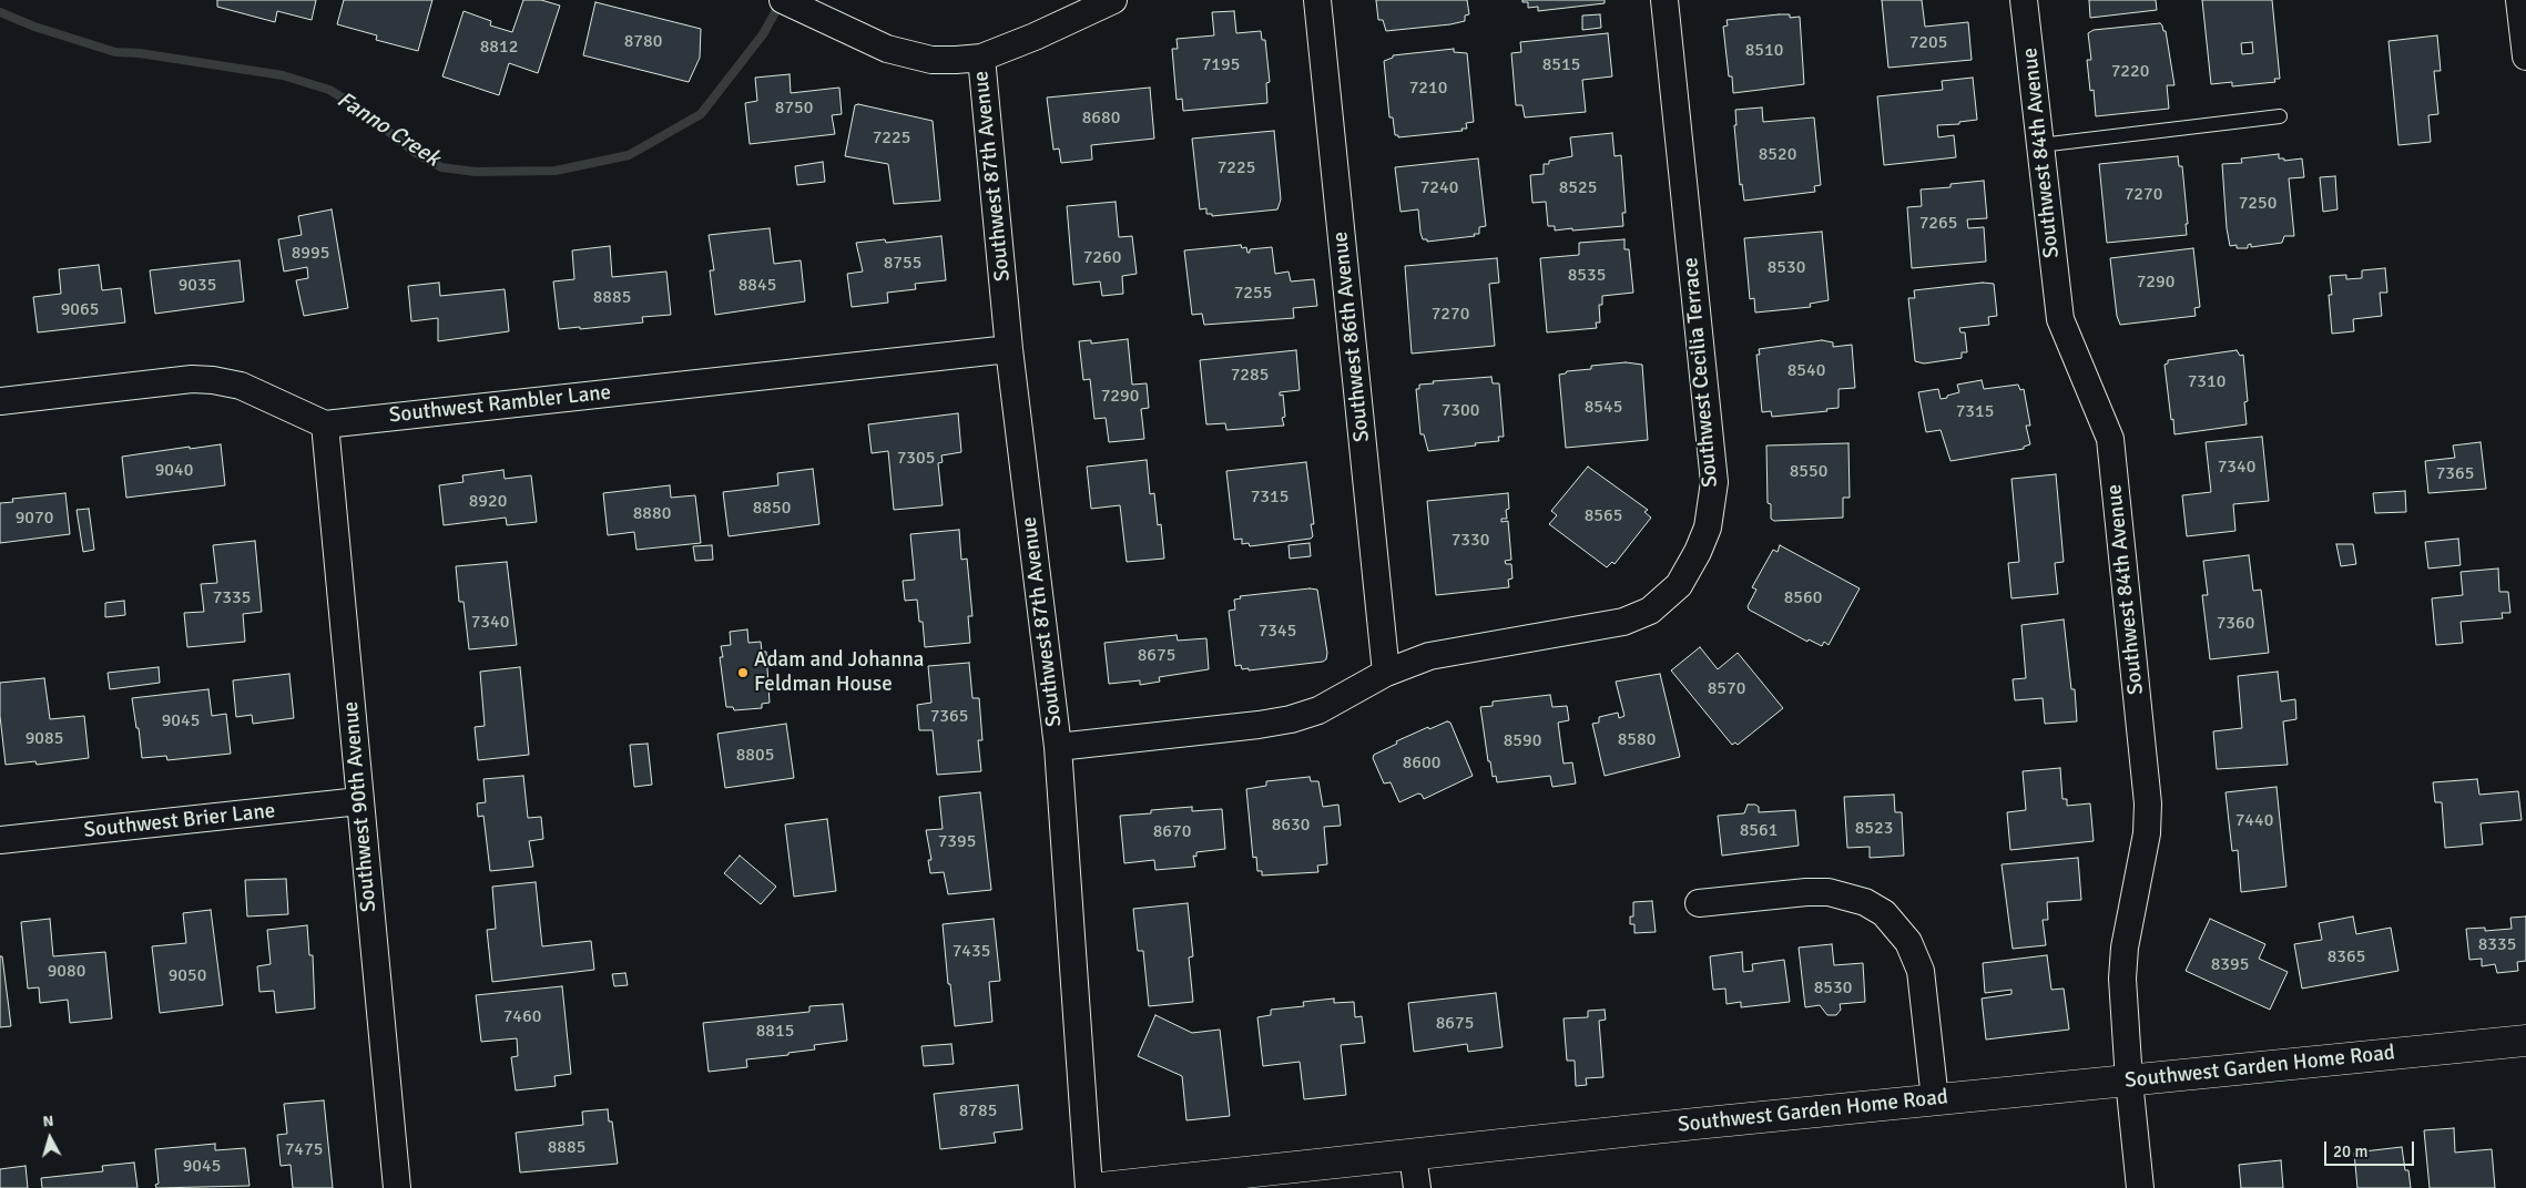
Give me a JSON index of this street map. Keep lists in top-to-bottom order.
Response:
{
  "streets": {
    "main road": ["Southwest Garden Home Road"],
    "street": [
      "Southwest 84th Avenue",
      "Southwest 87th Avenue",
      "Southwest 86th Avenue",
      "Southwest Cecilia Terrace",
      "Southwest Rambler Lane",
      "Southwest 90th Avenue",
      "Southwest Brier Lane"
    ]
  },
  "crossings": [
    ["Southwest 84th Avenue", "Southwest Garden Home Road"],
    ["Southwest 87th Avenue", "Southwest Cecilia Terrace"],
    ["Southwest 87th Avenue", "Southwest Rambler Lane"],
    ["Southwest 86th Avenue", "Southwest Cecilia Terrace"],
    ["Southwest Rambler Lane", "Southwest 90th Avenue"],
    ["Southwest 90th Avenue", "Southwest Brier Lane"]
  ],
  "water": ["Fanno Creek"],
  "places": ["Adam and Johanna Feldman House"],
  "house_numbers": [
    "8780",
    "7205",
    "8812",
    "8510",
    "7195",
    "8515",
    "7220",
    "7210",
    "8750",
    "8680",
    "7225",
    "8520",
    "7225",
    "7240",
    "8525",
    "7270",
    "7250",
    "7265",
    "8995",
    "7260",
    "8755",
    "8530",
    "8535",
    "7290",
    "9035",
    "8845",
    "7255",
    "8885",
    "9065",
    "7270",
    "8540",
    "7285",
    "7310",
    "7290",
    "8545",
    "7300",
    "7315",
    "7305",
    "7340",
    "9040",
    "8550",
    "7365",
    "7315",
    "8920",
    "8850",
    "8880",
    "8565",
    "9070",
    "7330",
    "7335",
    "8560",
    "7340",
    "7360",
    "7345",
    "8675",
    "8570",
    "7365",
    "9045",
    "9085",
    "8580",
    "8590",
    "8805",
    "8600",
    "7440",
    "8630",
    "8523",
    "8561",
    "8670",
    "7395",
    "8335",
    "7435",
    "8365",
    "8395",
    "9080",
    "9050",
    "8530",
    "7460",
    "8675",
    "8815",
    "8785",
    "8885",
    "7475",
    "9045"
  ],
  "scale_bar": "20 m",
  "north": "top"
}
